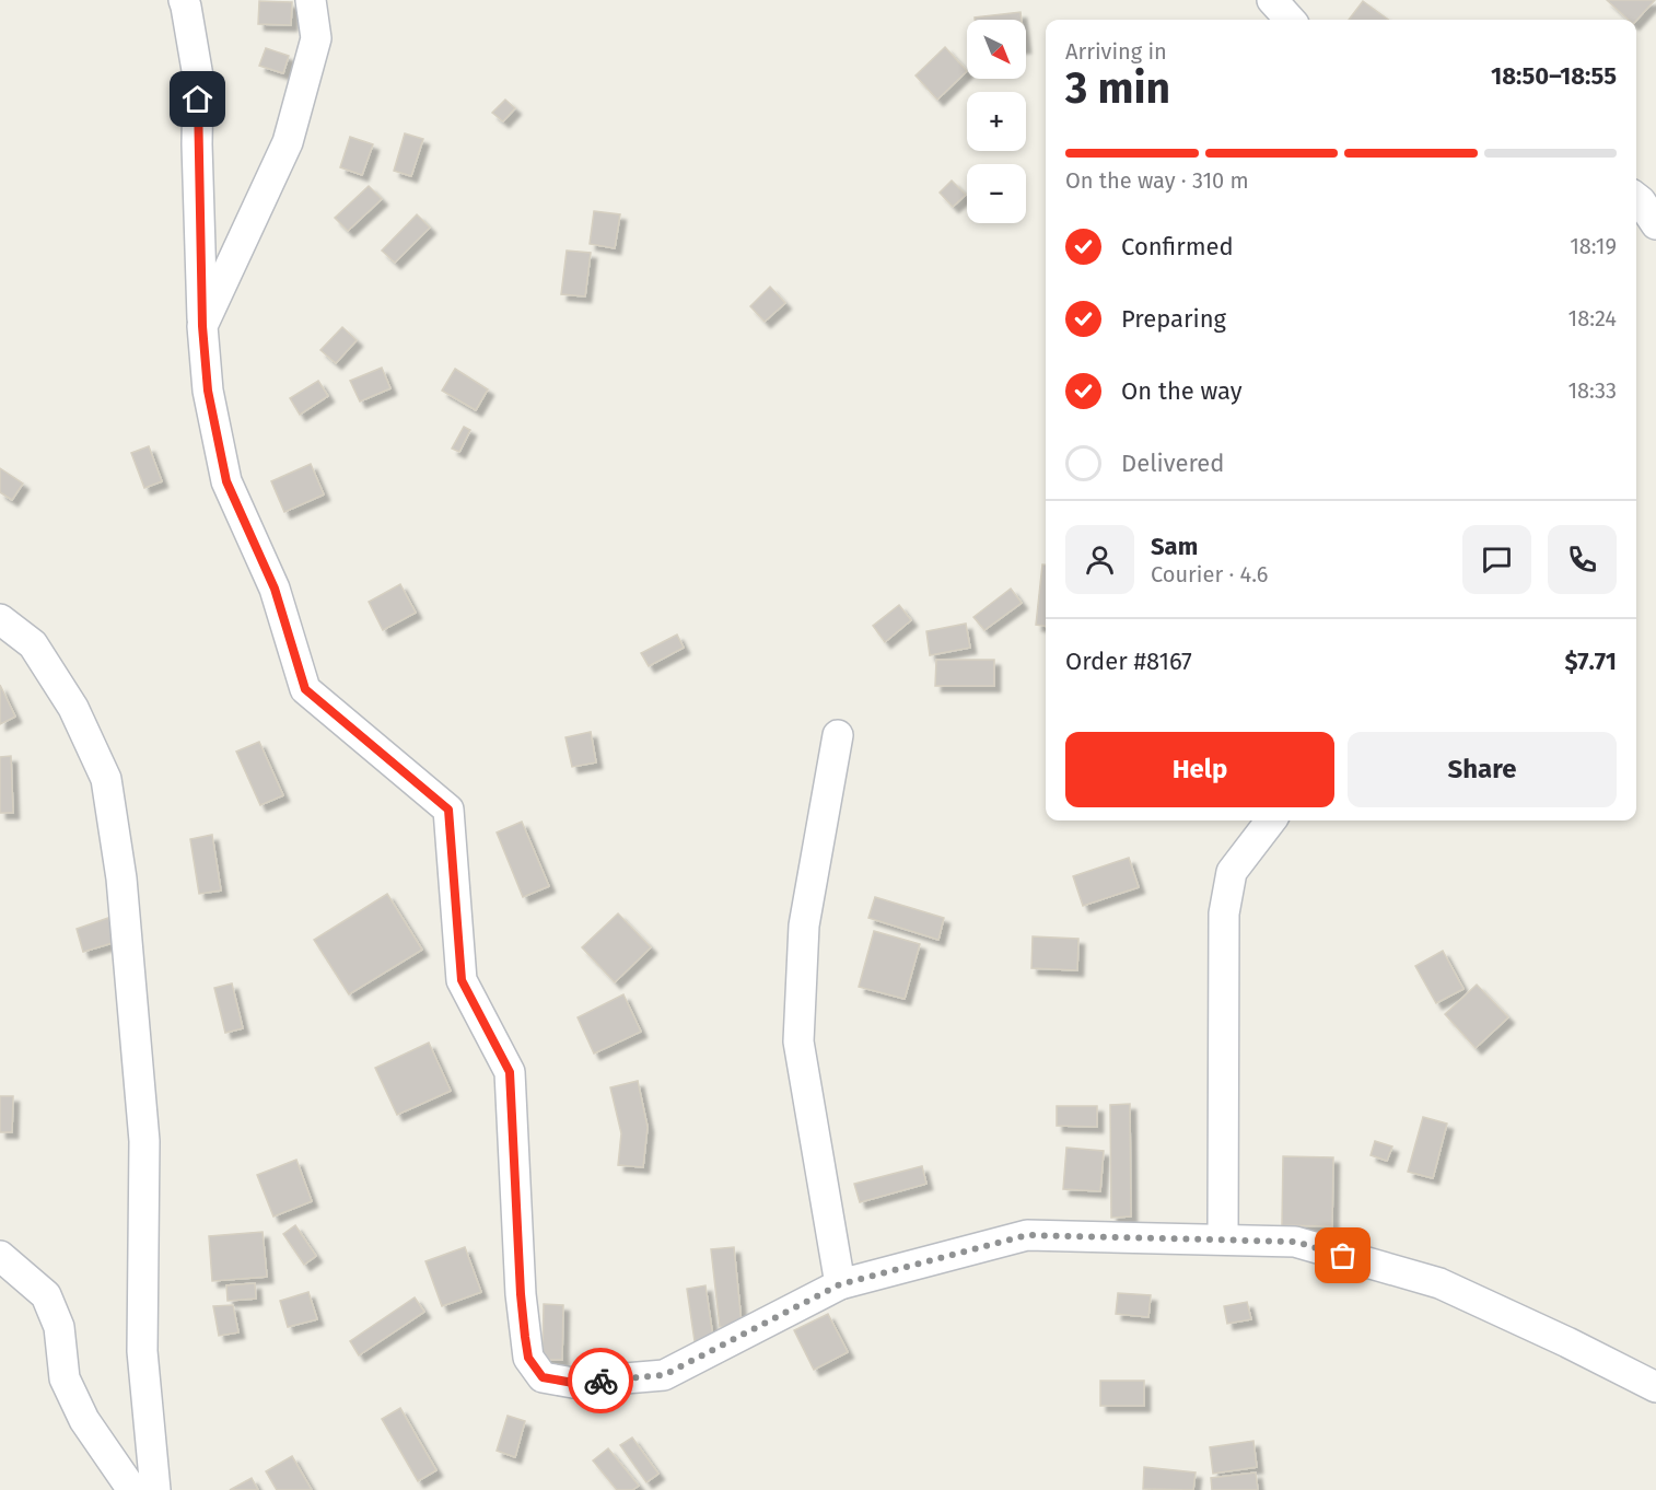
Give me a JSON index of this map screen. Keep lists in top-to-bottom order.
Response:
{
  "north": "bottom right",
  "page": {
    "map_buttons": ["+", "−"],
    "heading": ["3 min", "Arriving in", "18:50–18:55"],
    "panel": [
      "Sam",
      "Courier · 4.6",
      "Order #8167",
      "$7.71"
    ],
    "bar": "On the way · 310 m",
    "list": [
      ["Confirmed", "18:19"],
      ["Preparing", "18:24"],
      ["On the way", "18:33"],
      "Delivered"
    ],
    "buttons": ["Help", "Share"]
  }
}
